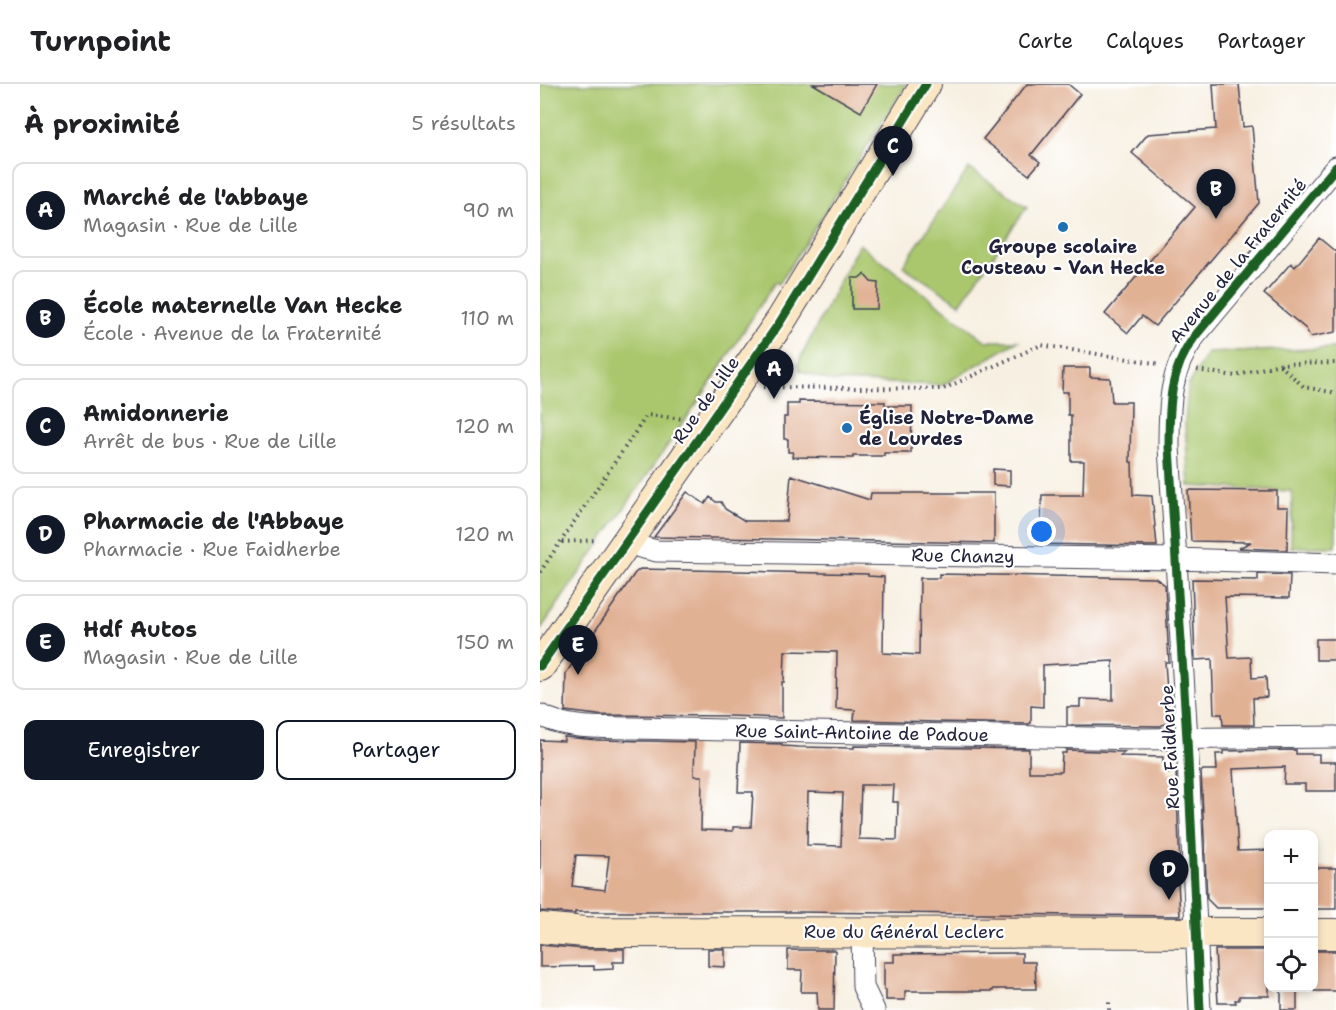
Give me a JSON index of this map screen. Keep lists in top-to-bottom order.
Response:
{
  "streets": {
    "street": [
      "Avenue de la Fraternité",
      "Rue de Lille",
      "Rue Chanzy",
      "Rue Saint-Antoine de Padoue",
      "Rue Faidherbe",
      "Rue du Général Leclerc"
    ]
  },
  "crossings": [
    ["Avenue de la Fraternité", "Rue Chanzy"],
    ["Avenue de la Fraternité", "Rue Faidherbe"],
    ["Rue de Lille", "Rue Chanzy"],
    ["Rue Chanzy", "Rue Faidherbe"],
    ["Rue Saint-Antoine de Padoue", "Rue Faidherbe"],
    ["Rue Faidherbe", "Rue du Général Leclerc"]
  ],
  "places": ["Groupe scolaire Cousteau - Van Hecke", "Église Notre-Dame de Lourdes"],
  "page": {
    "header": "Turnpoint",
    "nav": ["Carte", "Calques", "Partager"],
    "heading": ["À proximité", "5 résultats"],
    "pins": [
      "C",
      "B",
      "A",
      "E",
      "D"
    ],
    "list": [
      {
        "mark": "A",
        "name": "Marché de l'abbaye",
        "note": "Magasin · Rue de Lille",
        "value": "90 m"
      },
      {
        "mark": "B",
        "name": "École maternelle Van Hecke",
        "note": "École · Avenue de la Fraternité",
        "value": "110 m"
      },
      {
        "mark": "C",
        "name": "Amidonnerie",
        "note": "Arrêt de bus · Rue de Lille",
        "value": "120 m"
      },
      {
        "mark": "D",
        "name": "Pharmacie de l'Abbaye",
        "note": "Pharmacie · Rue Faidherbe",
        "value": "120 m"
      },
      {
        "mark": "E",
        "name": "Hdf Autos",
        "note": "Magasin · Rue de Lille",
        "value": "150 m"
      }
    ],
    "buttons": ["Enregistrer", "Partager"],
    "map_buttons": ["+", "−"]
  }
}
